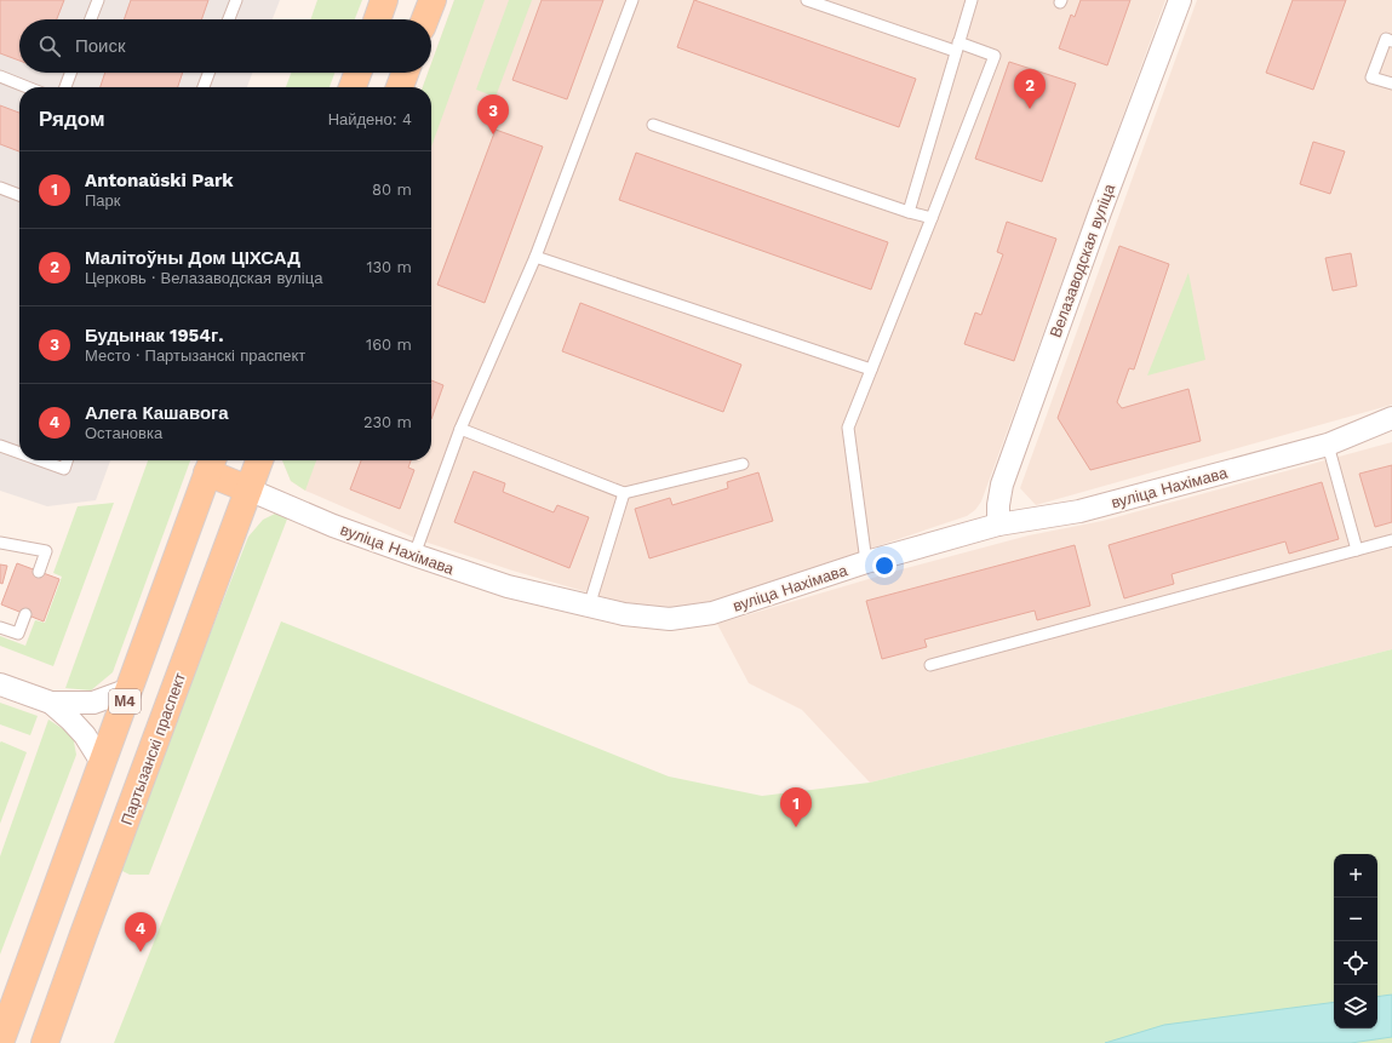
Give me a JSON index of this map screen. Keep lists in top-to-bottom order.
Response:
{
  "streets": {
    "main road": ["М4", "Партызанскі праспект"],
    "street": ["Велазаводская вуліца", "вуліца Нахімава"]
  },
  "crossings": [
    ["Велазаводская вуліца", "вуліца Нахімава"],
    ["вуліца Нахімава", "Партызанскі праспект"]
  ],
  "page": {
    "search": "Поиск",
    "pins": [
      "2",
      "3",
      "1",
      "4"
    ],
    "heading": ["Рядом", "Найдено: 4"],
    "list": [
      {
        "mark": "1",
        "name": "Antonaŭski Park",
        "note": "Парк",
        "value": "80 m"
      },
      {
        "mark": "2",
        "name": "Малітоўны Дом ЦІХСАД",
        "note": "Церковь · Велазаводская вуліца",
        "value": "130 m"
      },
      {
        "mark": "3",
        "name": "Будынак 1954г.",
        "note": "Место · Партызанскі праспект",
        "value": "160 m"
      },
      {
        "mark": "4",
        "name": "Алега Кашавога",
        "note": "Остановка",
        "value": "230 m"
      }
    ],
    "map_buttons": ["+", "−"]
  }
}
